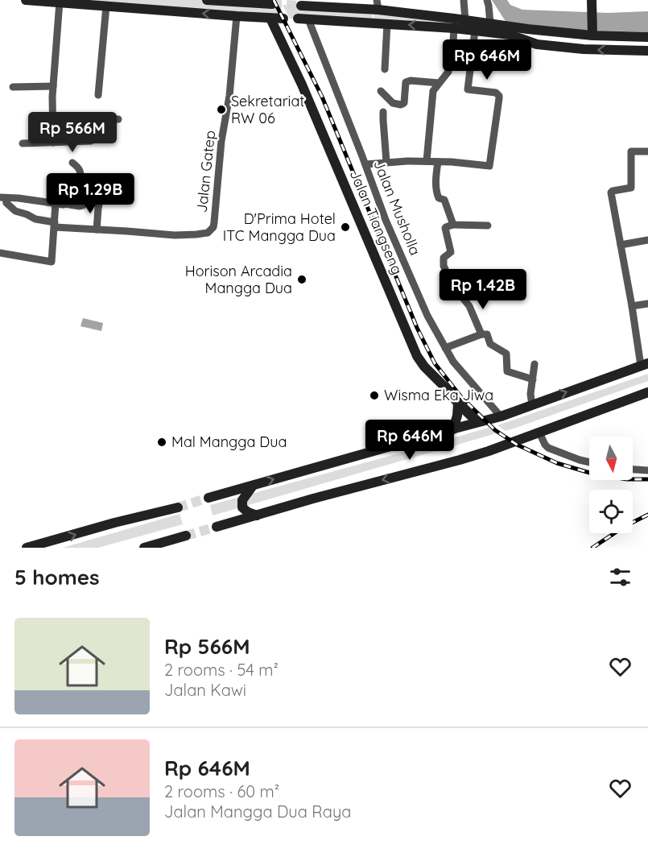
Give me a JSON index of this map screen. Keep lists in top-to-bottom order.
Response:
{
  "streets": {
    "main road": ["Jalan Tiangseng"],
    "street": ["Jalan Gatep", "Jalan Musholla"]
  },
  "places": [
    "Sekretariat RW 06",
    "D'Prima Hotel ITC Mangga Dua",
    "Horison Arcadia Mangga Dua",
    "Wisma Eka Jiwa",
    "Mal Mangga Dua"
  ],
  "north": "bottom",
  "page": {
    "price": [
      "Rp 646M",
      "Rp 566M",
      "Rp 1.29B",
      "Rp 1.42B",
      "Rp 646M"
    ],
    "heading": "5 homes",
    "list": [
      {
        "name": "Rp 566M",
        "note": "2 rooms · 54 m² · Jalan Kawi"
      },
      {
        "name": "Rp 646M",
        "note": "2 rooms · 60 m² · Jalan Mangga Dua Raya"
      }
    ]
  }
}
